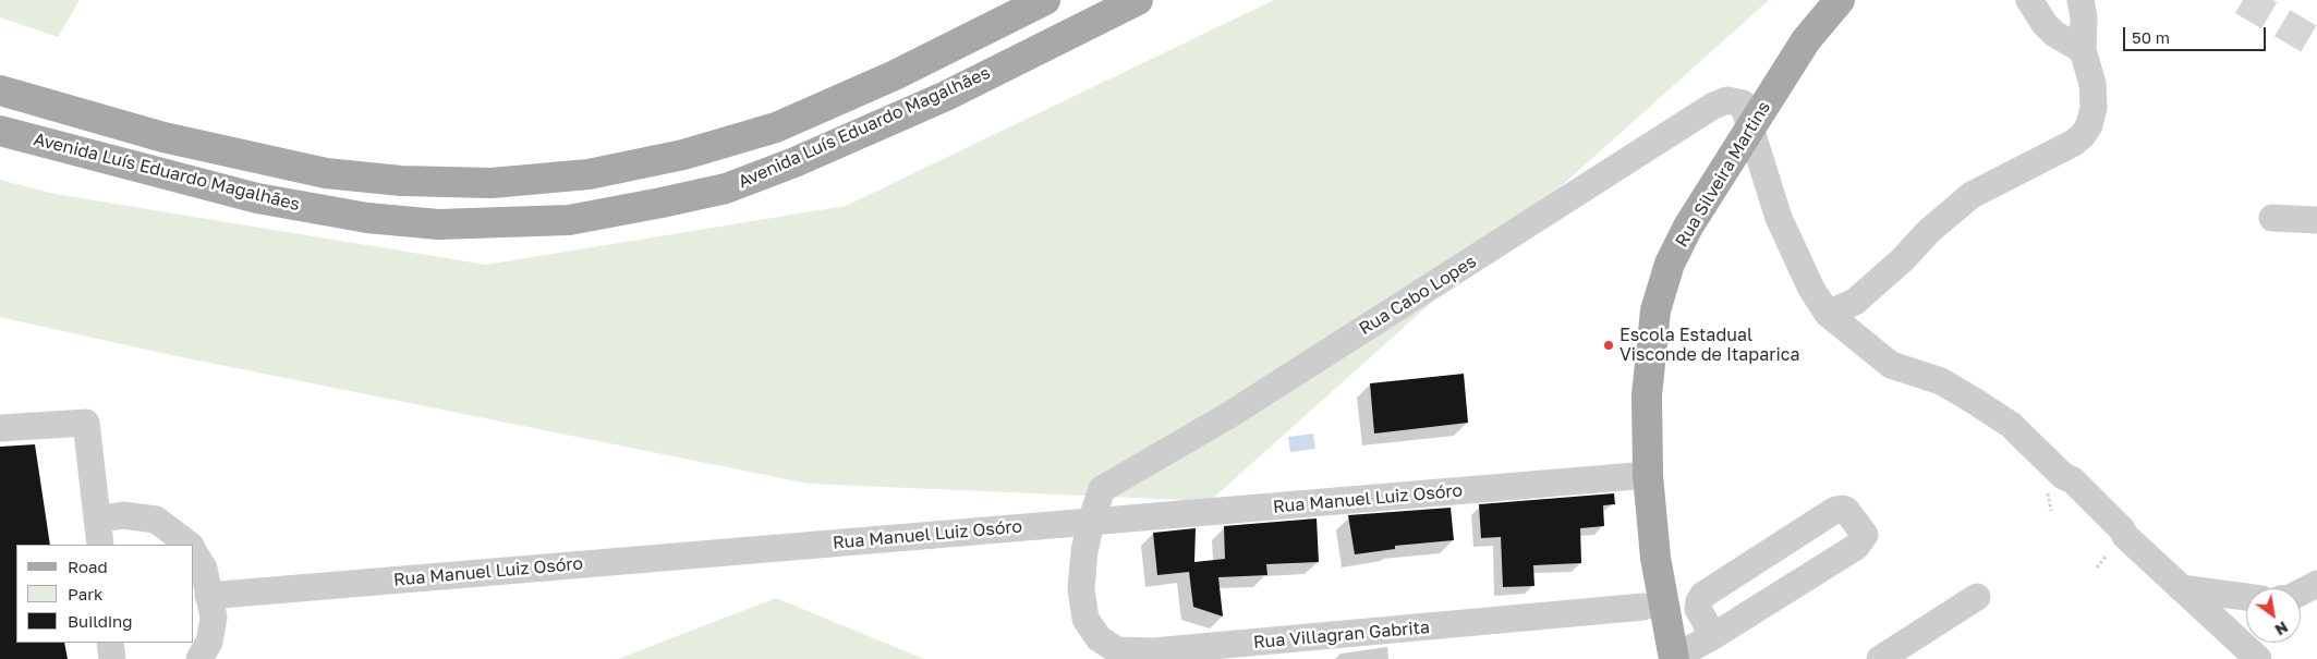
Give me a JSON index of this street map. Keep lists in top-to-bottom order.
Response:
{
  "streets": {
    "main road": ["Avenida Luís Eduardo Magalhães", "Rua Silveira Martins"],
    "street": ["Rua Cabo Lopes", "Rua Manuel Luiz Osóro", "Rua Villagran Gabrita"]
  },
  "crossings": [
    ["Rua Silveira Martins", "Rua Cabo Lopes"],
    ["Rua Silveira Martins", "Rua Manuel Luiz Osóro"],
    ["Rua Cabo Lopes", "Rua Manuel Luiz Osóro"],
    ["Rua Cabo Lopes", "Rua Villagran Gabrita"],
    ["Rua Manuel Luiz Osóro", "Rua Villagran Gabrita"]
  ],
  "places": ["Escola Estadual Visconde de Itaparica"],
  "legend": ["Road", "Park", "Building"],
  "scale_bar": "50 m",
  "north": "bottom right"
}
